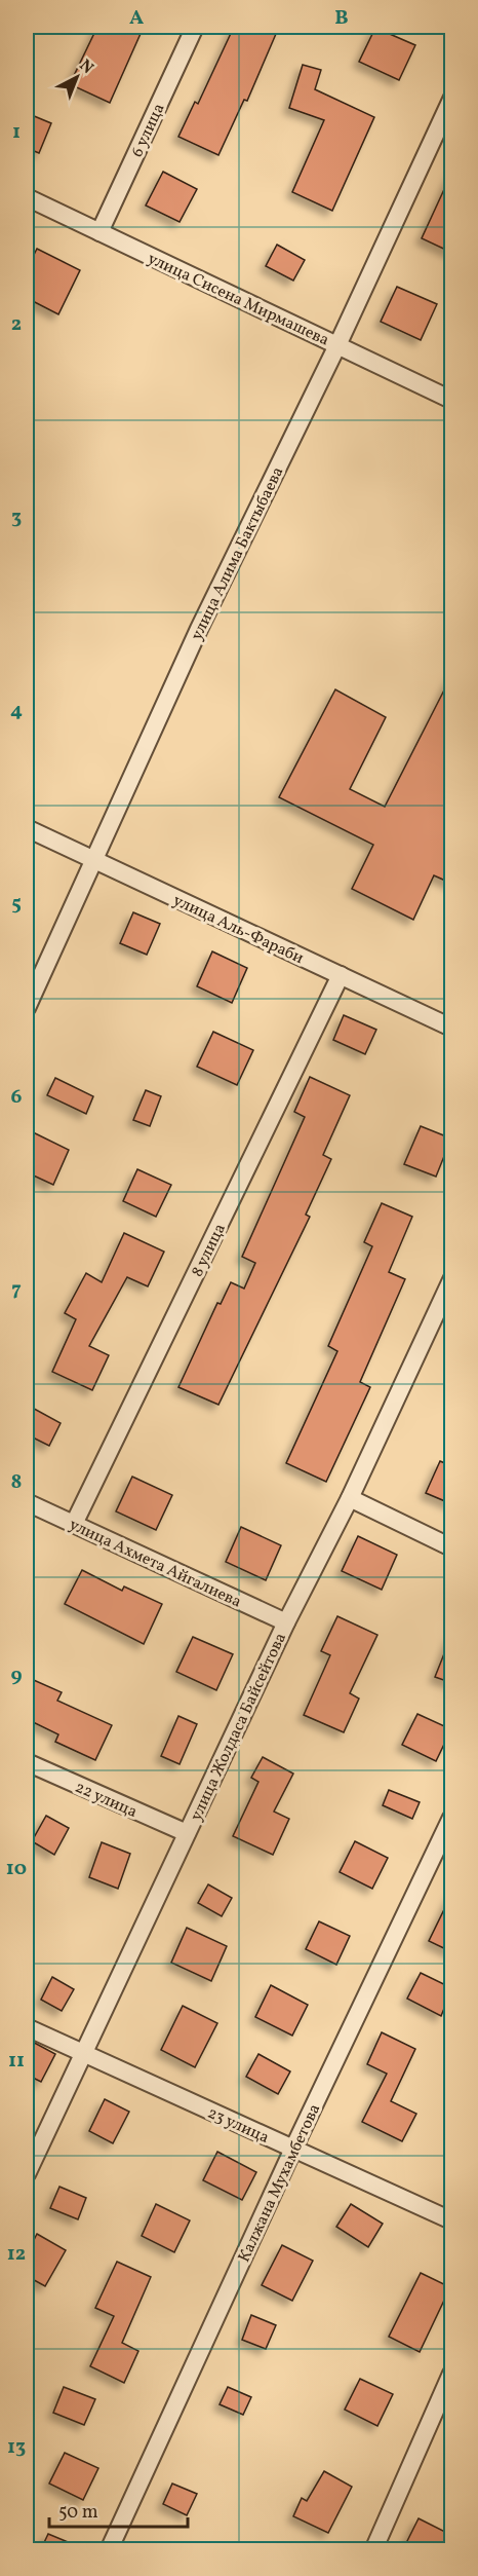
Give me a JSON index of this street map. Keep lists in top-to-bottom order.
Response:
{
  "streets": {
    "street": [
      "6 улица",
      "улица Сисена Мирмашева",
      "улица Алима Бактыбаева",
      "улица Аль-Фараби",
      "8 улица",
      "улица Ахмета Айгалиева",
      "улица Жолдаса Байсейтова",
      "22 улица",
      "23 улица",
      "Калжана Мухамбетова"
    ]
  },
  "crossings": [
    ["6 улица", "улица Сисена Мирмашева"],
    ["улица Сисена Мирмашева", "улица Алима Бактыбаева"],
    ["улица Алима Бактыбаева", "улица Аль-Фараби"],
    ["улица Аль-Фараби", "8 улица"],
    ["8 улица", "улица Ахмета Айгалиева"],
    ["улица Ахмета Айгалиева", "улица Жолдаса Байсейтова"],
    ["улица Жолдаса Байсейтова", "22 улица"],
    ["улица Жолдаса Байсейтова", "23 улица"],
    ["23 улица", "Калжана Мухамбетова"]
  ],
  "scale_bar": "50 m",
  "north": "top right",
  "grid": {
    "columns": ["A", "B"],
    "rows": [
      "1",
      "2",
      "3",
      "4",
      "5",
      "6",
      "7",
      "8",
      "9",
      "10",
      "11",
      "12",
      "13"
    ]
  }
}
